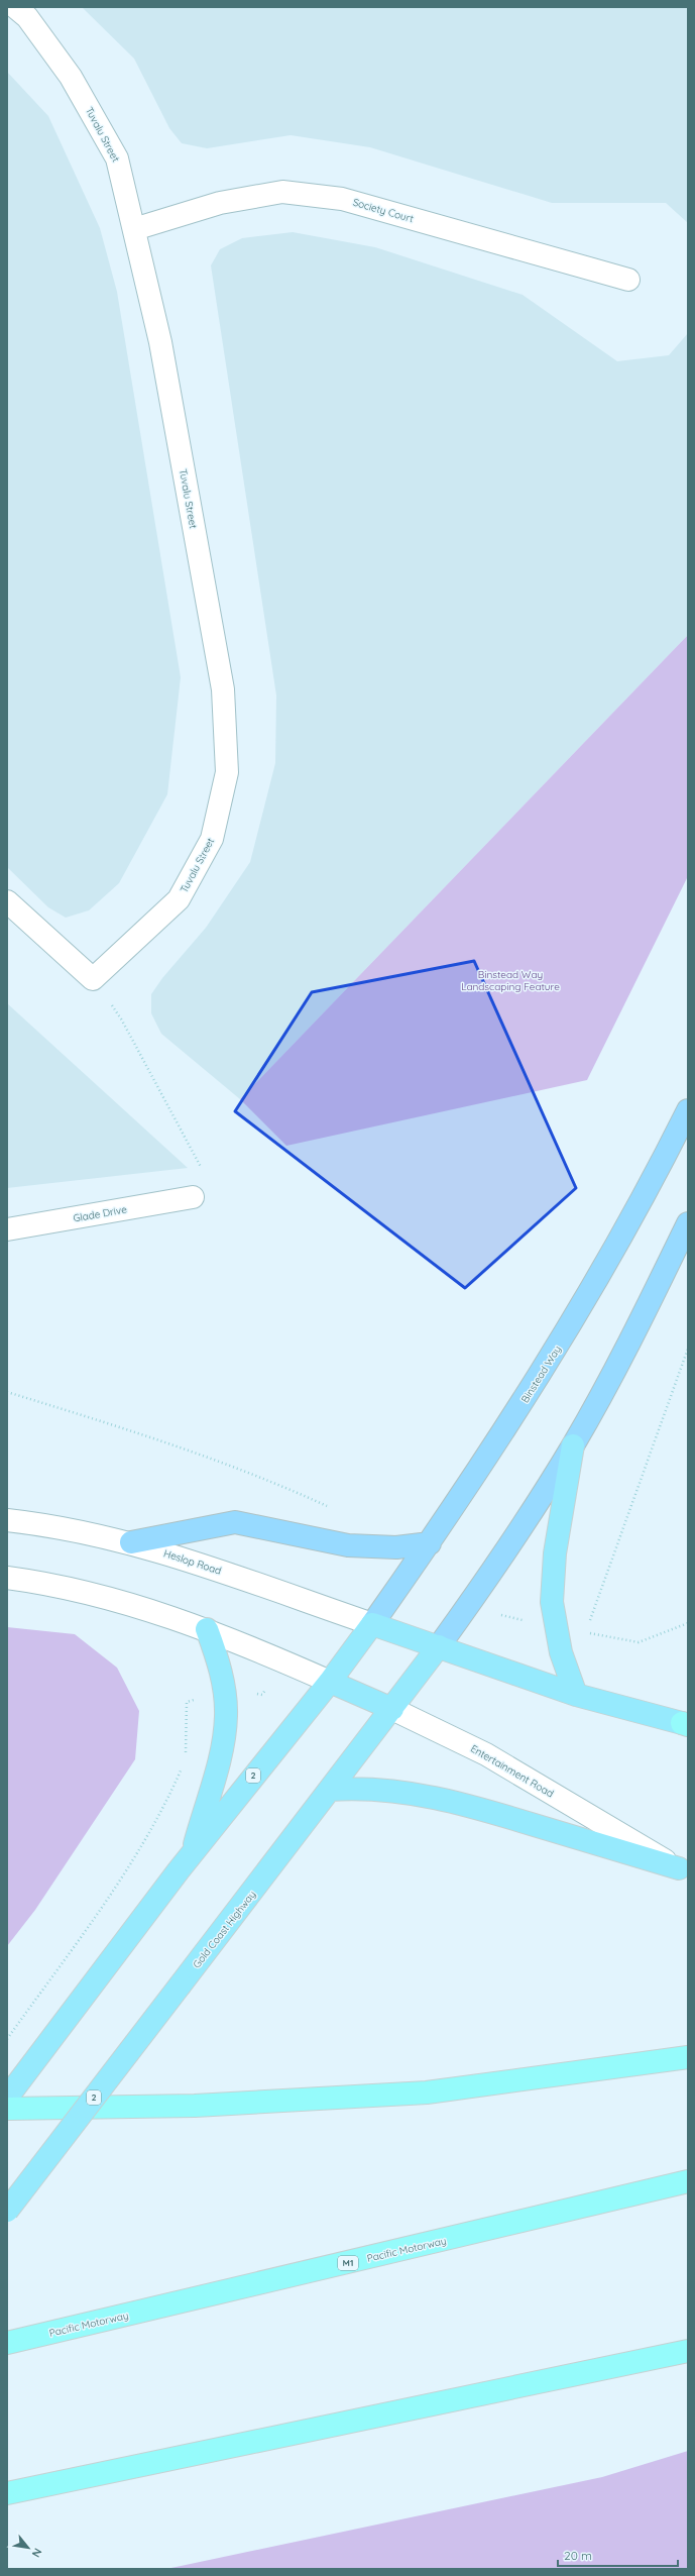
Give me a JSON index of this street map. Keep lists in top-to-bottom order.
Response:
{
  "streets": {
    "highway": [
      "Entertainment Road",
      "2",
      "Gold Coast Highway",
      "Pacific Motorway",
      "M1"
    ],
    "main road": ["Binstead Way"],
    "street": [
      "Tuvalu Street",
      "Society Court",
      "Glade Drive",
      "Heslop Road"
    ]
  },
  "crossings": [
    ["Tuvalu Street", "Society Court"],
    ["Binstead Way", "Heslop Road"],
    ["Binstead Way", "2"],
    ["Heslop Road", "2"],
    ["Entertainment Road", "2"],
    ["Entertainment Road", "Gold Coast Highway"]
  ],
  "parks": ["Binstead Way Landscaping Feature"],
  "scale_bar": "20 m",
  "north": "bottom right"
}
